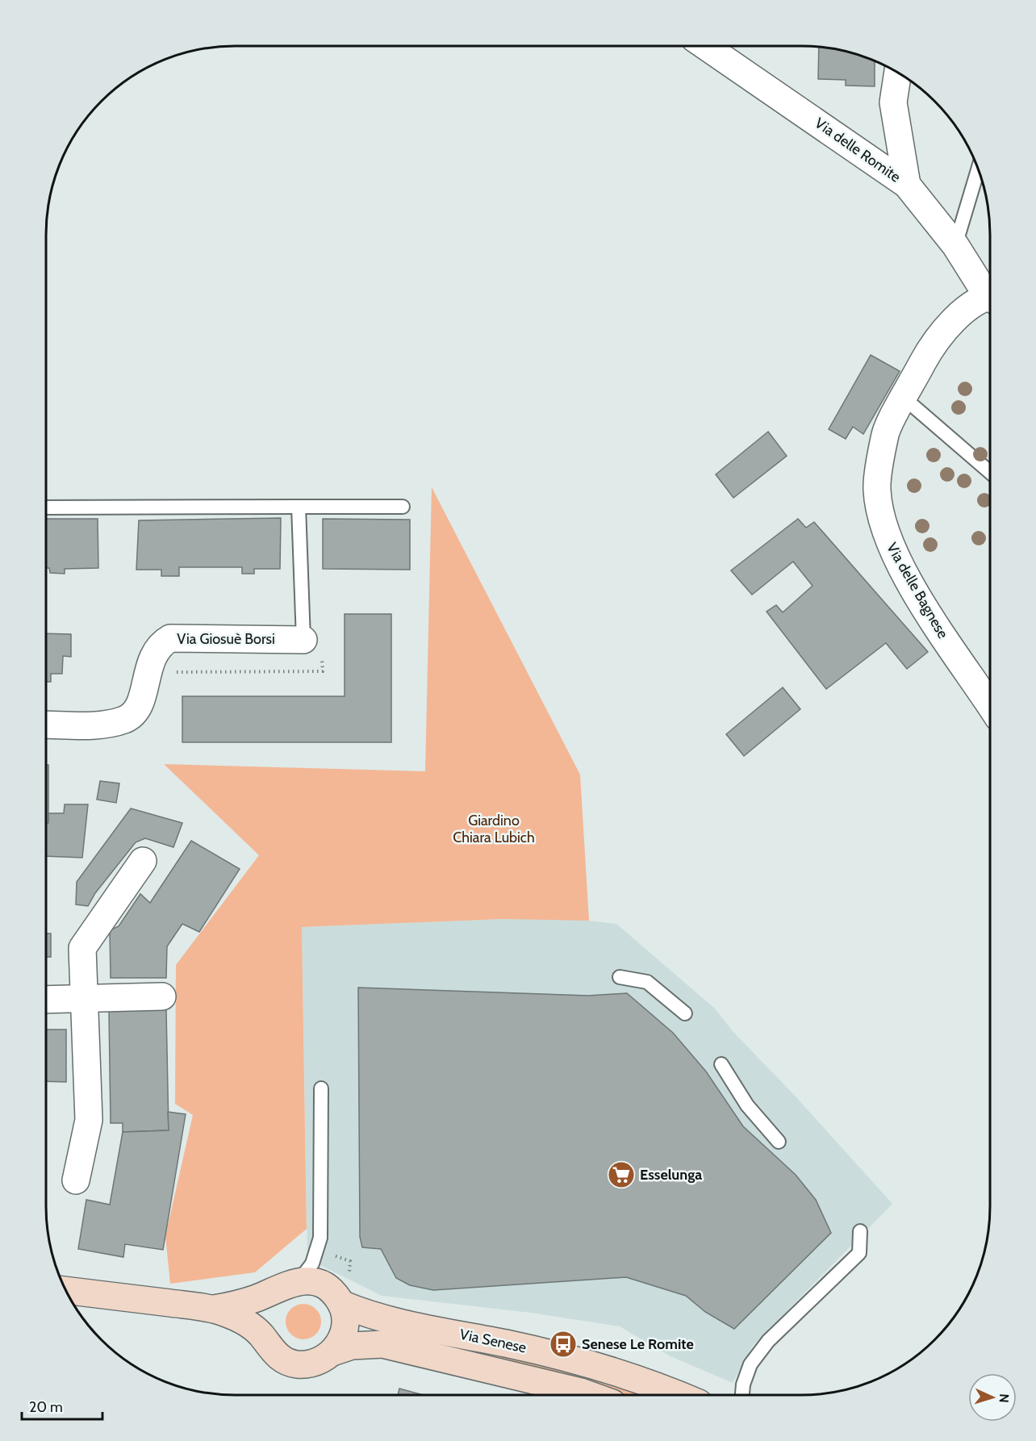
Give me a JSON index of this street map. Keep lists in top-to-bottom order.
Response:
{
  "streets": {
    "main road": ["Via Senese"],
    "street": ["Via delle Romite", "Via delle Bagnese", "Via Giosuè Borsi"]
  },
  "parks": ["Giardino Chiara Lubich"],
  "places": {
    "supermarket": ["Esselunga"],
    "bus stop": ["Senese Le Romite"]
  },
  "scale_bar": "20 m",
  "north": "right"
}
